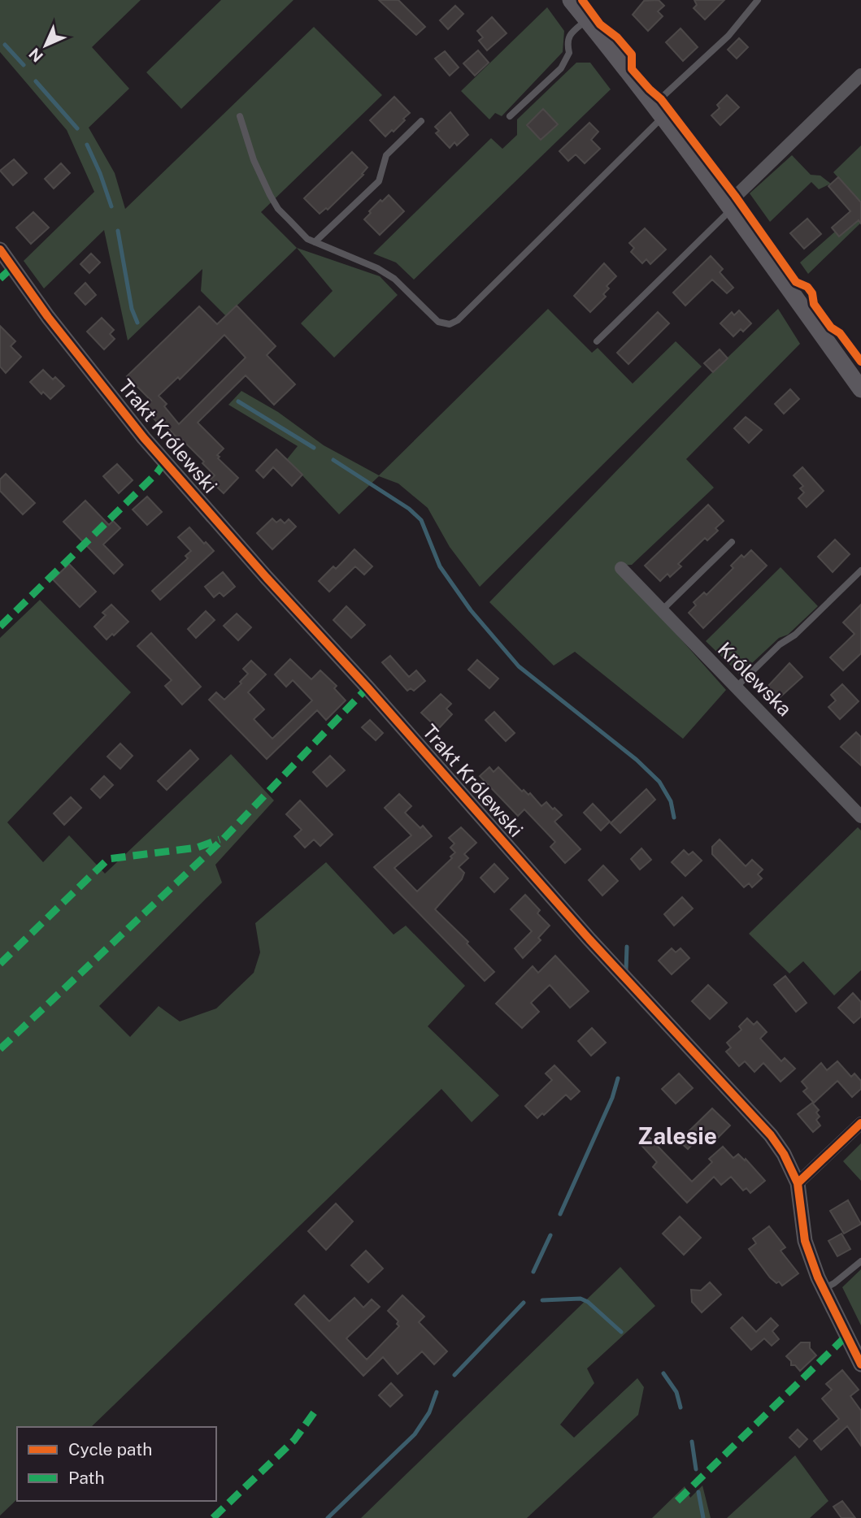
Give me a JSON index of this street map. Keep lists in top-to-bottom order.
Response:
{
  "streets": {
    "street": ["Trakt Królewski", "Królewska"]
  },
  "districts": ["Zalesie"],
  "legend": ["Cycle path", "Path"],
  "north": "bottom left"
}
